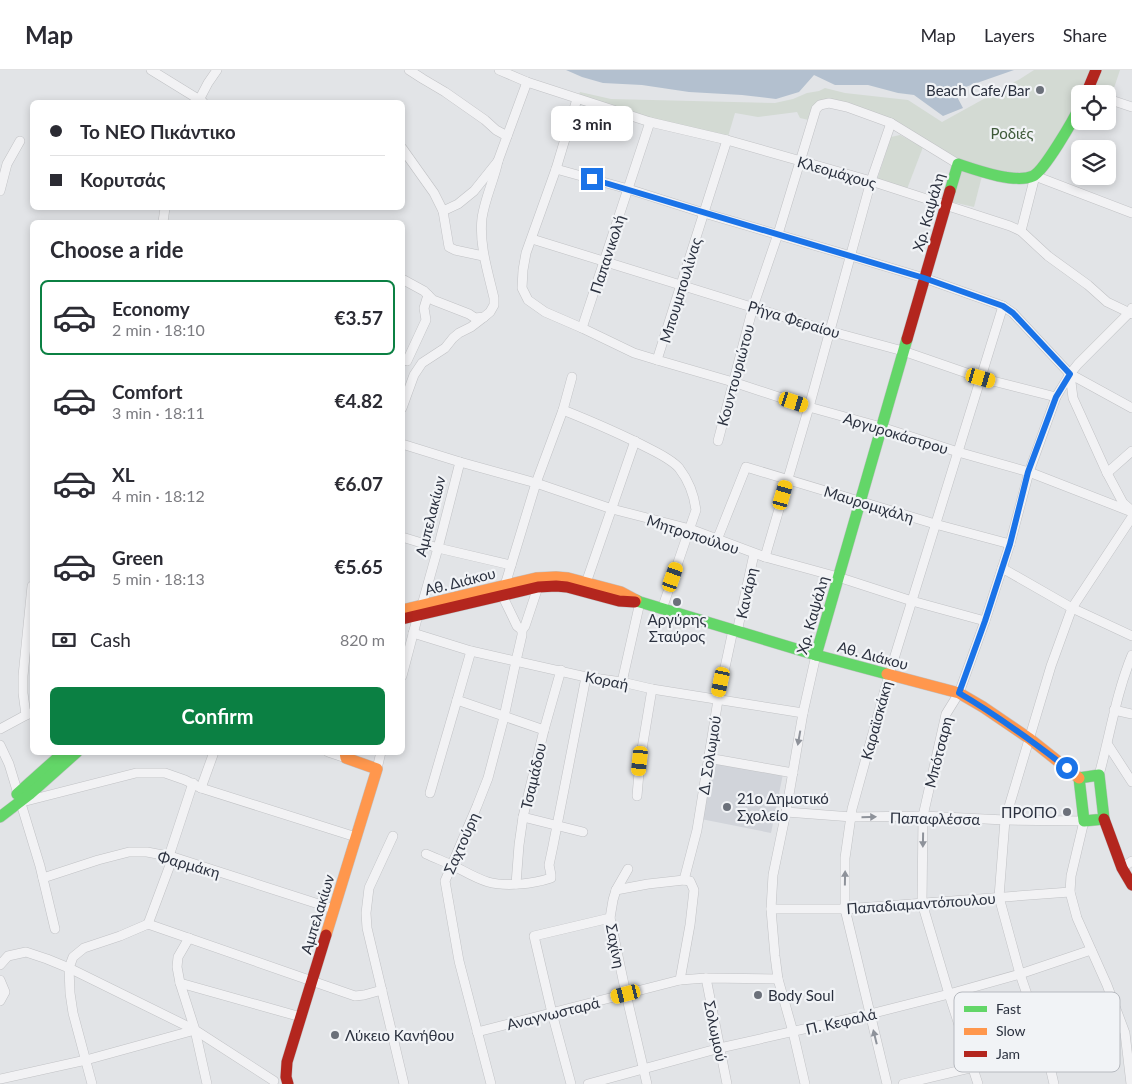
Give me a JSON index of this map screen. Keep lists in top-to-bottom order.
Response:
{
  "streets": {
    "street": [
      "Κλεομάχους",
      "Χρ. Καψάλη",
      "Παπανικολή",
      "Μπουμπουλίνας",
      "Ρήγα Φεραίου",
      "Κουντουριώτου",
      "Αργυροκάστρου",
      "Μαυρομιχάλη",
      "Αμπελακίων",
      "Μητροπούλου",
      "Αθ. Διάκου",
      "Κανάρη",
      "Κοραή",
      "Καραϊσκάκη",
      "Μπότσαρη",
      "Δ. Σολωμού",
      "Τσαμάδου",
      "Παπαφλέσσα",
      "Σαχτούρη",
      "Φαρμάκη",
      "Παπαδιαμαντόπουλου",
      "Σαχίνη",
      "Αναγνωσταρά",
      "Π. Κεφαλά",
      "Σολωμού"
    ]
  },
  "crossings": [
    ["Κλεομάχους", "Χρ. Καψάλη"],
    ["Κλεομάχους", "Παπανικολή"],
    ["Κλεομάχους", "Μπουμπουλίνας"],
    ["Κλεομάχους", "Κουντουριώτου"],
    ["Κλεομάχους", "Αργυροκάστρου"],
    ["Κλεομάχους", "Κανάρη"],
    ["Κλεομάχους", "Μπότσαρη"],
    ["Χρ. Καψάλη", "Ρήγα Φεραίου"],
    ["Χρ. Καψάλη", "Αργυροκάστρου"],
    ["Χρ. Καψάλη", "Μαυρομιχάλη"],
    ["Χρ. Καψάλη", "Μητροπούλου"],
    ["Χρ. Καψάλη", "Αθ. Διάκου"],
    ["Χρ. Καψάλη", "Κοραή"],
    ["Χρ. Καψάλη", "Παπαφλέσσα"],
    ["Χρ. Καψάλη", "Παπαδιαμαντόπουλου"],
    ["Χρ. Καψάλη", "Αναγνωσταρά"],
    ["Χρ. Καψάλη", "Π. Κεφαλά"],
    ["Παπανικολή", "Ρήγα Φεραίου"],
    ["Παπανικολή", "Αργυροκάστρου"],
    ["Μπουμπουλίνας", "Ρήγα Φεραίου"],
    ["Μπουμπουλίνας", "Αργυροκάστρου"],
    ["Ρήγα Φεραίου", "Κουντουριώτου"],
    ["Ρήγα Φεραίου", "Αργυροκάστρου"],
    ["Ρήγα Φεραίου", "Κανάρη"],
    ["Ρήγα Φεραίου", "Καραϊσκάκη"],
    ["Ρήγα Φεραίου", "Μπότσαρη"],
    ["Κουντουριώτου", "Αργυροκάστρου"],
    ["Κουντουριώτου", "Κανάρη"],
    ["Αργυροκάστρου", "Κανάρη"],
    ["Αργυροκάστρου", "Καραϊσκάκη"],
    ["Αργυροκάστρου", "Μπότσαρη"],
    ["Μαυρομιχάλη", "Μητροπούλου"],
    ["Μαυρομιχάλη", "Κανάρη"],
    ["Μαυρομιχάλη", "Καραϊσκάκη"],
    ["Μαυρομιχάλη", "Μπότσαρη"],
    ["Αμπελακίων", "Μητροπούλου"],
    ["Αμπελακίων", "Αθ. Διάκου"],
    ["Αμπελακίων", "Κοραή"],
    ["Αμπελακίων", "Φαρμάκη"],
    ["Μητροπούλου", "Κανάρη"],
    ["Μητροπούλου", "Καραϊσκάκη"],
    ["Μητροπούλου", "Μπότσαρη"],
    ["Αθ. Διάκου", "Κανάρη"],
    ["Αθ. Διάκου", "Καραϊσκάκη"],
    ["Αθ. Διάκου", "Μπότσαρη"],
    ["Αθ. Διάκου", "Δ. Σολωμού"],
    ["Αθ. Διάκου", "Σαχτούρη"],
    ["Κανάρη", "Δ. Σολωμού"],
    ["Κοραή", "Δ. Σολωμού"],
    ["Κοραή", "Τσαμάδου"],
    ["Κοραή", "Σαχτούρη"],
    ["Καραϊσκάκη", "Παπαφλέσσα"],
    ["Καραϊσκάκη", "Παπαδιαμαντόπουλου"],
    ["Καραϊσκάκη", "Π. Κεφαλά"],
    ["Μπότσαρη", "Παπαφλέσσα"],
    ["Μπότσαρη", "Παπαδιαμαντόπουλου"],
    ["Μπότσαρη", "Π. Κεφαλά"],
    ["Δ. Σολωμού", "Αναγνωσταρά"],
    ["Σαχτούρη", "Αναγνωσταρά"],
    ["Σαχίνη", "Αναγνωσταρά"],
    ["Σαχίνη", "Π. Κεφαλά"],
    ["Αναγνωσταρά", "Σολωμού"],
    ["Π. Κεφαλά", "Σολωμού"]
  ],
  "parks": ["Ροδιές"],
  "places": [
    "Beach Cafe/Bar",
    "Αργύρης Σταύρος",
    "21ο Δημοτικό Σχολείο",
    "ΠΡΟΠΟ",
    "Body Soul",
    "Λύκειο Κανήθου"
  ],
  "legend": ["Fast", "Slow", "Jam"],
  "page": {
    "header": "Map",
    "nav": ["Map", "Layers", "Share"],
    "banner": ["Το ΝΕΟ Πικάντικο", "Κορυτσάς"],
    "bubble": "3 min",
    "heading": "Choose a ride",
    "list": [
      {
        "name": "Economy",
        "note": "2 min · 18:10",
        "value": "€3.57"
      },
      {
        "name": "Comfort",
        "note": "3 min · 18:11",
        "value": "€4.82"
      },
      {
        "name": "XL",
        "note": "4 min · 18:12",
        "value": "€6.07"
      },
      {
        "name": "Green",
        "note": "5 min · 18:13",
        "value": "€5.65"
      }
    ],
    "pay": ["Cash", "820 m"],
    "buttons": "Confirm"
  }
}
